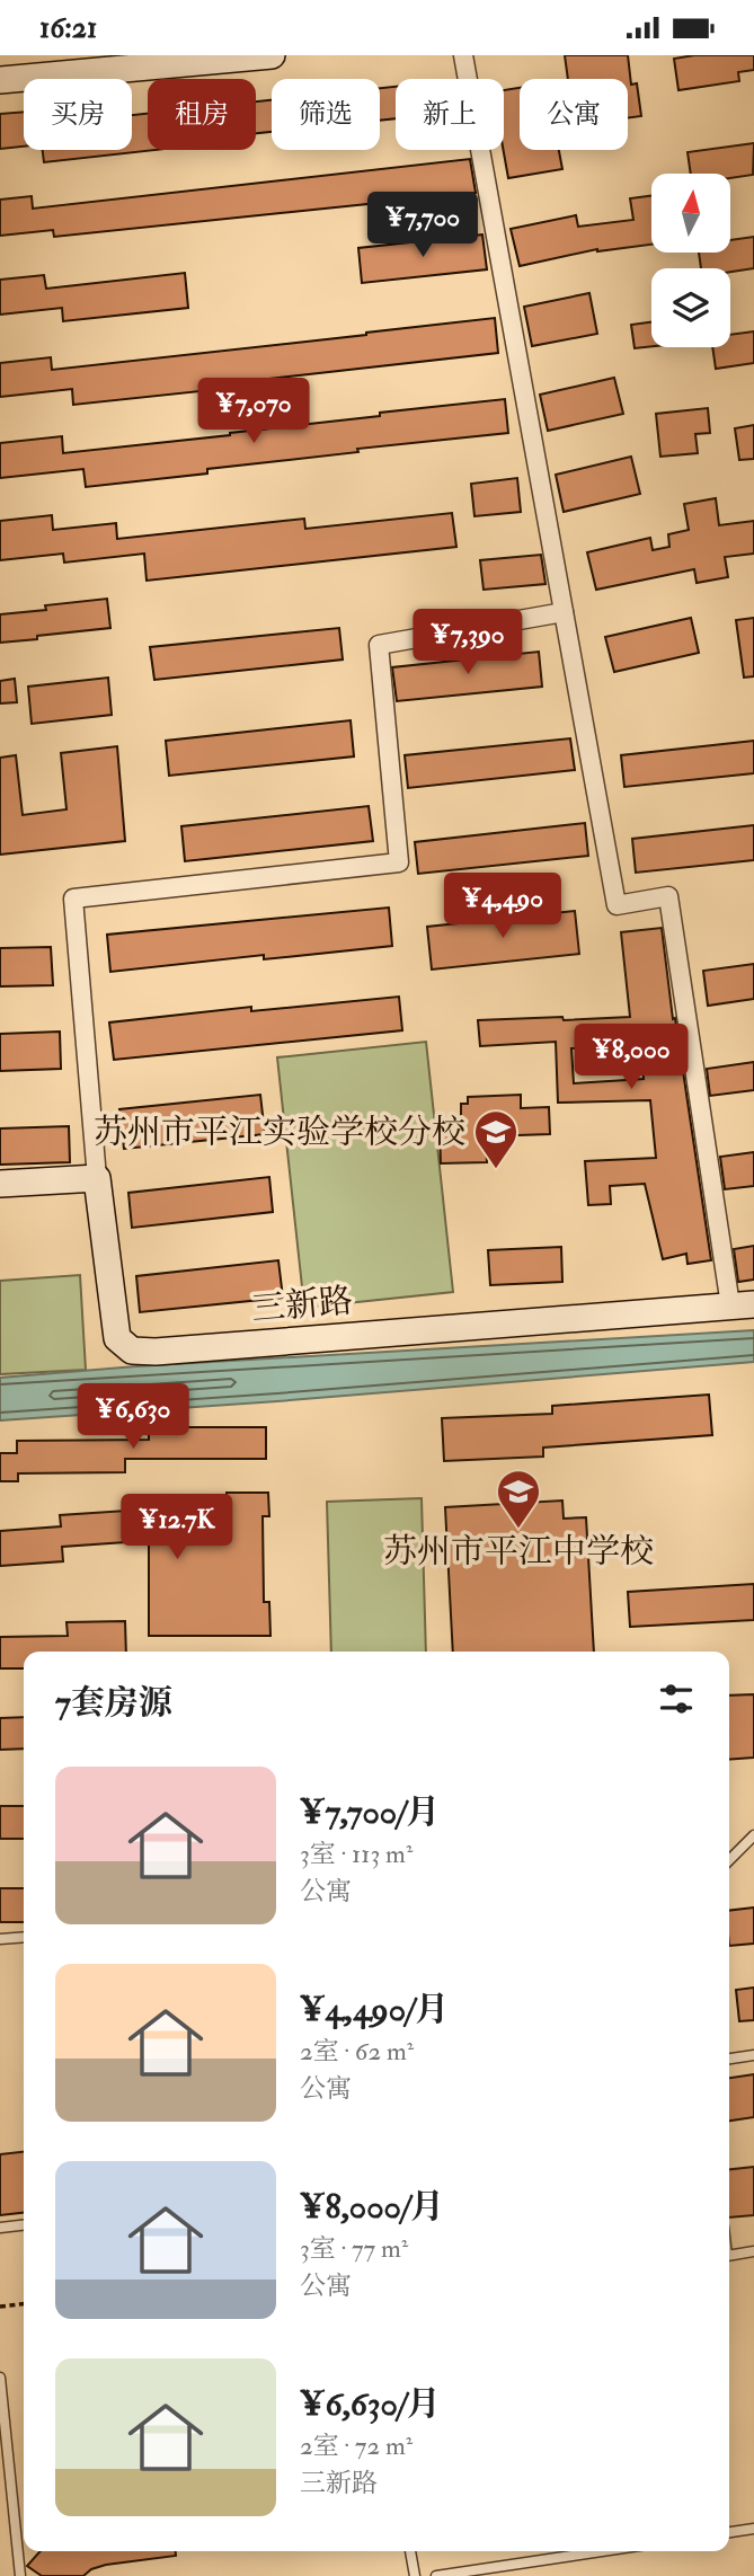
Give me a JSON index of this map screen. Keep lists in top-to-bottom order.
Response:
{
  "streets": {
    "street": ["三新路"]
  },
  "places": {
    "school or university": ["苏州市平江实验学校分校", "苏州市平江中学校"]
  },
  "north": "top",
  "page": {
    "status": "16:21",
    "chip": [
      "买房",
      "租房",
      "筛选",
      "新上",
      "公寓"
    ],
    "price": [
      "¥7,700",
      "¥7,070",
      "¥7,390",
      "¥4,490",
      "¥8,000",
      "¥6,630",
      "¥12.7K"
    ],
    "heading": "7套房源",
    "list": [
      {
        "name": "¥7,700/月",
        "note": "3室 · 113 m² · 公寓"
      },
      {
        "name": "¥4,490/月",
        "note": "2室 · 62 m² · 公寓"
      },
      {
        "name": "¥8,000/月",
        "note": "3室 · 77 m² · 公寓"
      },
      {
        "name": "¥6,630/月",
        "note": "2室 · 72 m² · 三新路"
      }
    ]
  }
}
